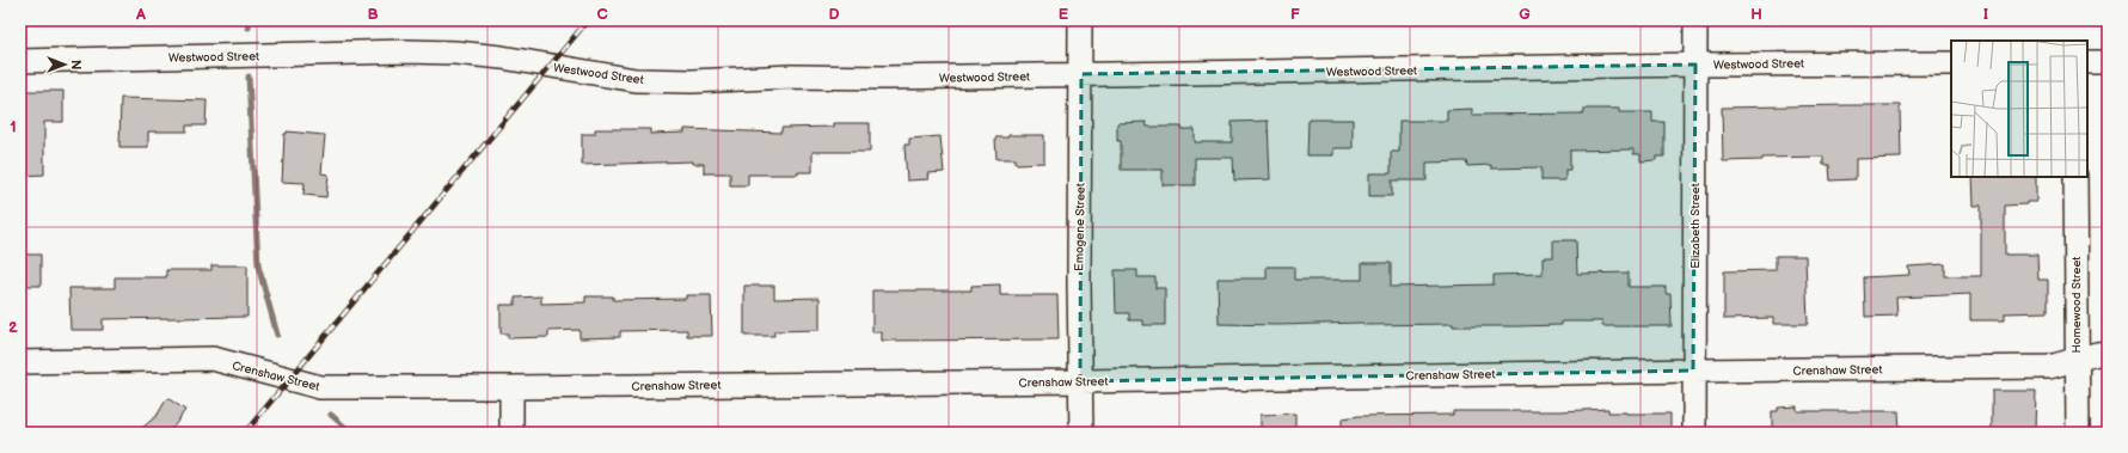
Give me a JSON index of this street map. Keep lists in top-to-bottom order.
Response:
{
  "streets": {
    "street": [
      "Westwood Street",
      "Elizabeth Street",
      "Emogene Street",
      "Homewood Street",
      "Crenshaw Street"
    ]
  },
  "crossings": [
    ["Westwood Street", "Elizabeth Street"],
    ["Westwood Street", "Emogene Street"],
    ["Elizabeth Street", "Crenshaw Street"],
    ["Emogene Street", "Crenshaw Street"],
    ["Homewood Street", "Crenshaw Street"]
  ],
  "north": "right",
  "grid": {
    "columns": [
      "A",
      "B",
      "C",
      "D",
      "E",
      "F",
      "G",
      "H",
      "I"
    ],
    "rows": ["1", "2"]
  }
}
